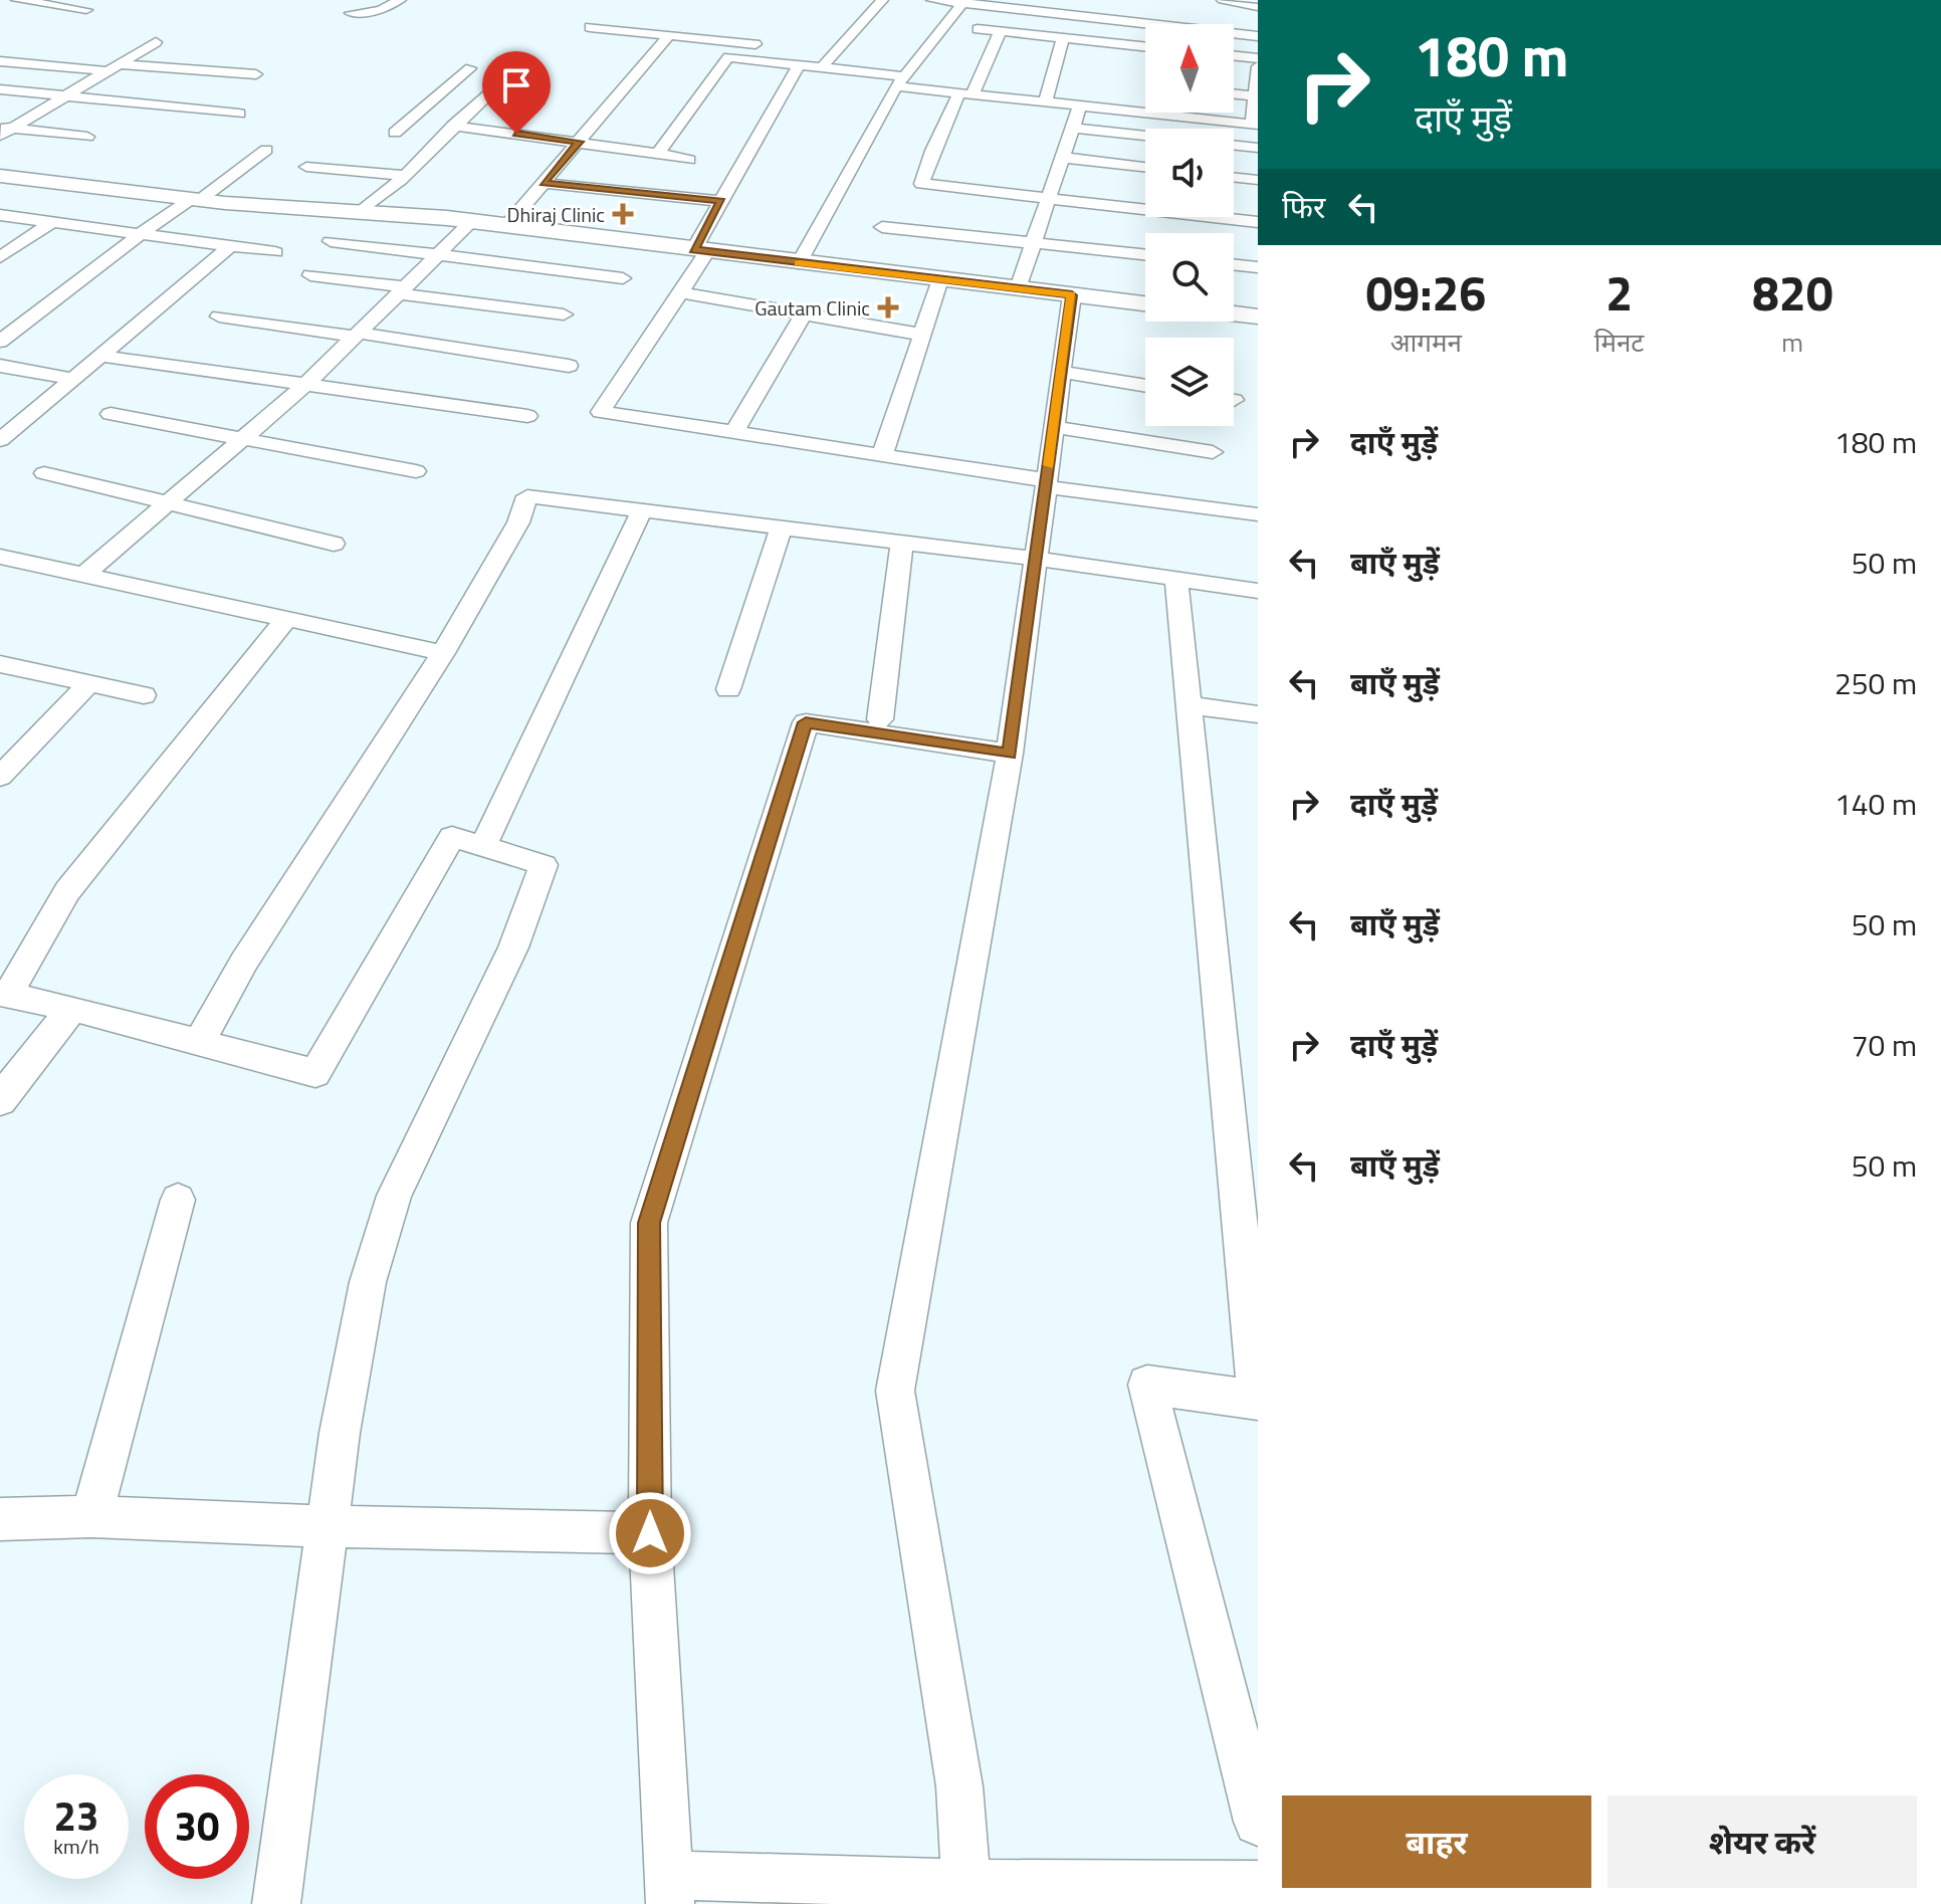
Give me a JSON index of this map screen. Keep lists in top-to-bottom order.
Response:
{
  "places": {
    "health": ["Dhiraj Clinic", "Gautam Clinic"]
  },
  "north": "top",
  "page": {
    "turn": ["180 m", "दाएँ मुड़ें"],
    "then": "फिर",
    "eta": [
      "09:26",
      "आगमन",
      "2",
      "मिनट",
      "820",
      "m"
    ],
    "list": [
      {
        "name": "दाएँ मुड़ें",
        "value": "180 m"
      },
      {
        "name": "बाएँ मुड़ें",
        "value": "50 m"
      },
      {
        "name": "बाएँ मुड़ें",
        "value": "250 m"
      },
      {
        "name": "दाएँ मुड़ें",
        "value": "140 m"
      },
      {
        "name": "बाएँ मुड़ें",
        "value": "50 m"
      },
      {
        "name": "दाएँ मुड़ें",
        "value": "70 m"
      },
      {
        "name": "बाएँ मुड़ें",
        "value": "50 m"
      }
    ],
    "speed": "23 km/h",
    "limit": "30",
    "buttons": ["बाहर", "शेयर करें"]
  }
}
